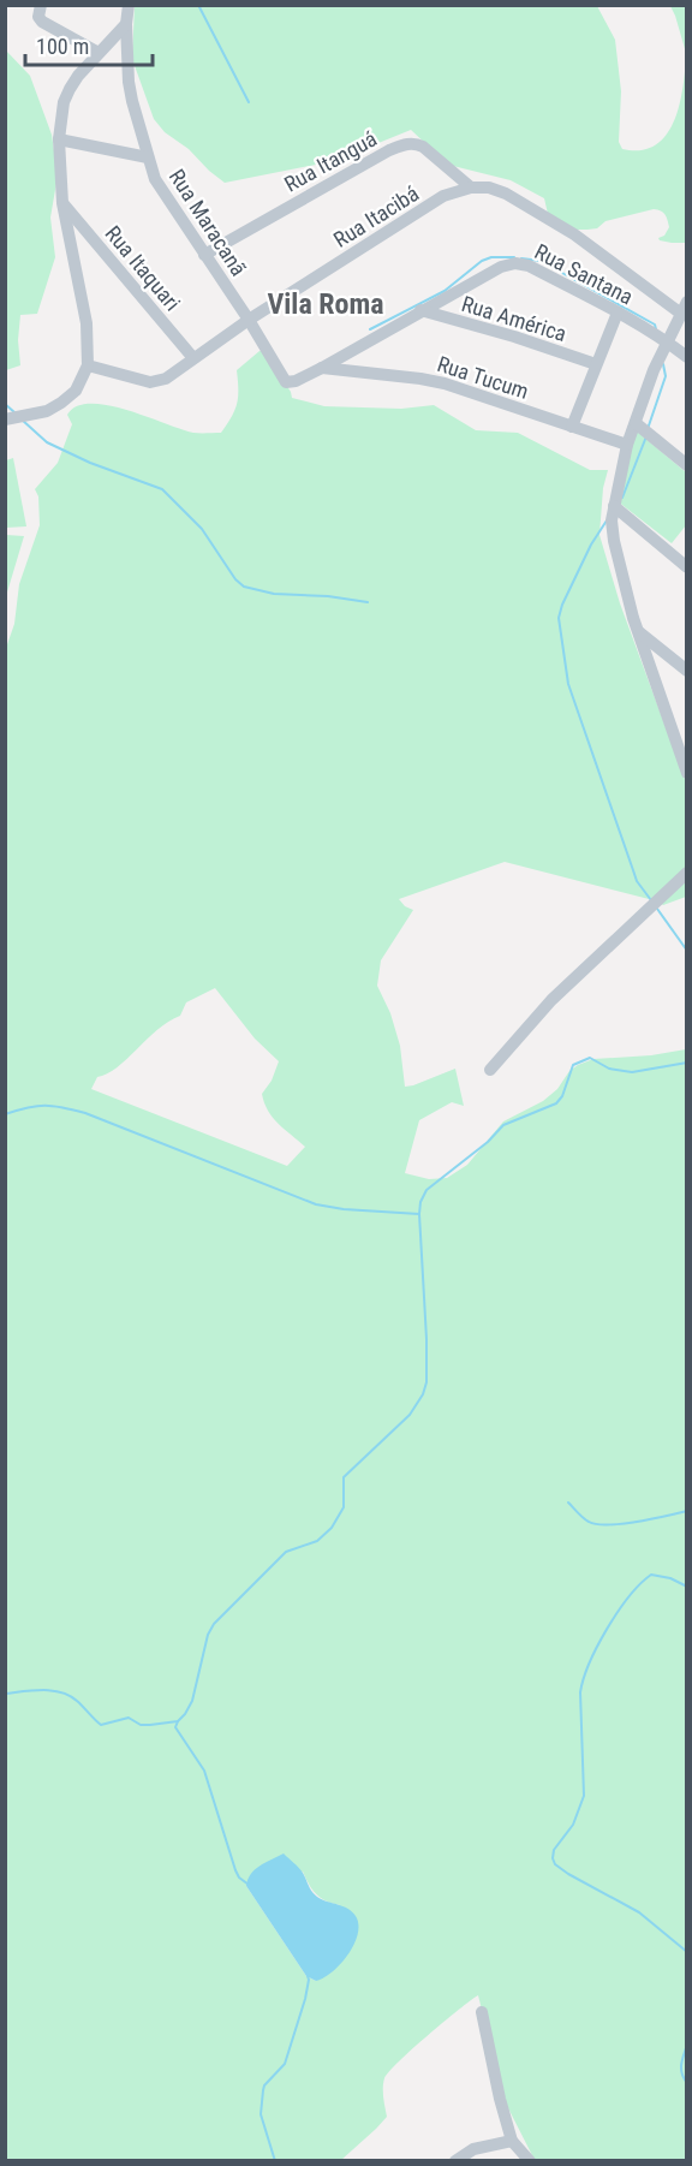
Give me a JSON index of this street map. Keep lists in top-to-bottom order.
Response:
{
  "streets": {
    "street": [
      "Rua Itanguá",
      "Rua Itacibá",
      "Rua Maracanã",
      "Rua Itaquari",
      "Rua Santana",
      "Rua América",
      "Rua Tucum"
    ]
  },
  "crossings": [
    ["Rua Itanguá", "Rua Itacibá"],
    ["Rua Itanguá", "Rua Maracanã"],
    ["Rua Itacibá", "Rua Maracanã"],
    ["Rua Itacibá", "Rua Itaquari"],
    ["Rua Maracanã", "Rua Santana"],
    ["Rua Santana", "Rua América"],
    ["Rua Santana", "Rua Tucum"]
  ],
  "districts": ["Vila Roma"],
  "scale_bar": "100 m"
}
